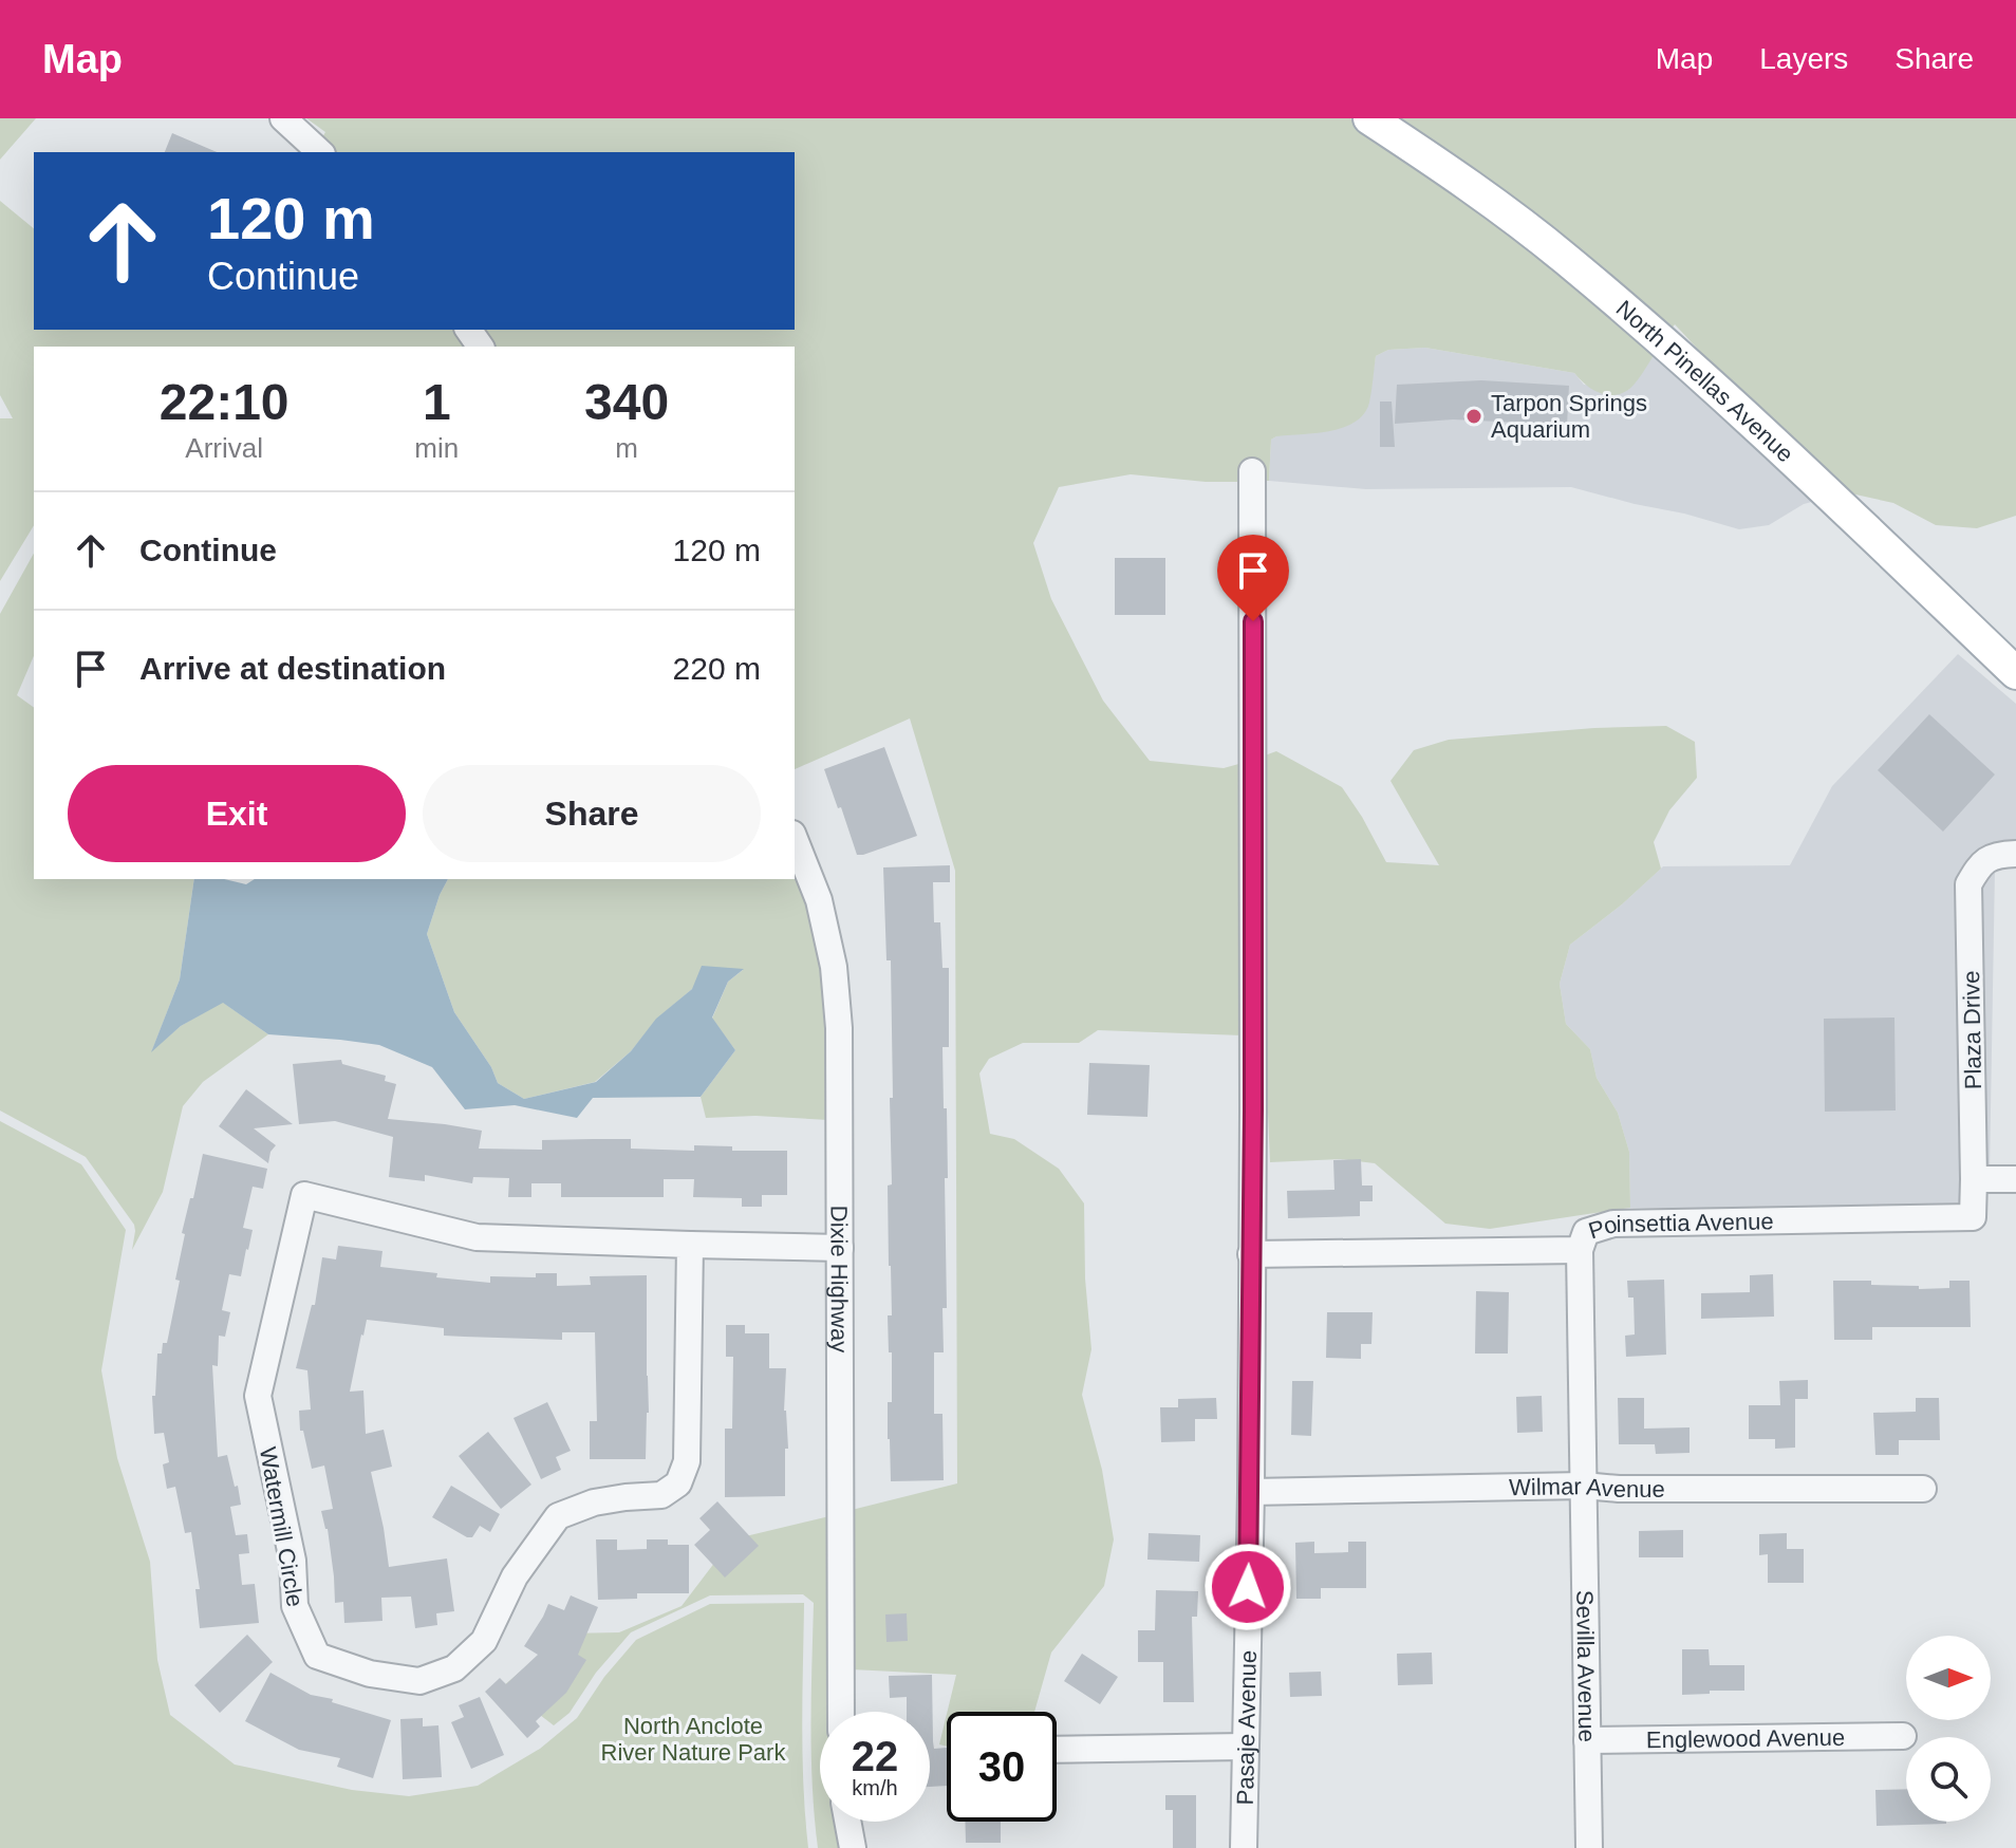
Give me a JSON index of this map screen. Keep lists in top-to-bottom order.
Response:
{
  "streets": {
    "main road": ["North Pinellas Avenue"],
    "street": [
      "Plaza Drive",
      "Poinsettia Avenue",
      "Dixie Highway",
      "Wilmar Avenue",
      "Watermill Circle",
      "Sevilla Avenue",
      "Pasaje Avenue",
      "Englewood Avenue"
    ]
  },
  "crossings": [
    ["Plaza Drive", "Poinsettia Avenue"],
    ["Poinsettia Avenue", "Pasaje Avenue"],
    ["Dixie Highway", "Watermill Circle"],
    ["Wilmar Avenue", "Sevilla Avenue"],
    ["Wilmar Avenue", "Pasaje Avenue"],
    ["Sevilla Avenue", "Englewood Avenue"]
  ],
  "parks": ["North Anclote River Nature Park"],
  "places": ["Tarpon Springs Aquarium"],
  "north": "right",
  "page": {
    "header": "Map",
    "nav": ["Map", "Layers", "Share"],
    "turn": ["120 m", "Continue"],
    "eta": [
      "22:10",
      "Arrival",
      "1",
      "min",
      "340",
      "m"
    ],
    "list": [
      {
        "name": "Continue",
        "value": "120 m"
      },
      {
        "name": "Arrive at destination",
        "value": "220 m"
      }
    ],
    "buttons": ["Exit", "Share"],
    "speed": "22 km/h",
    "limit": "30"
  }
}
